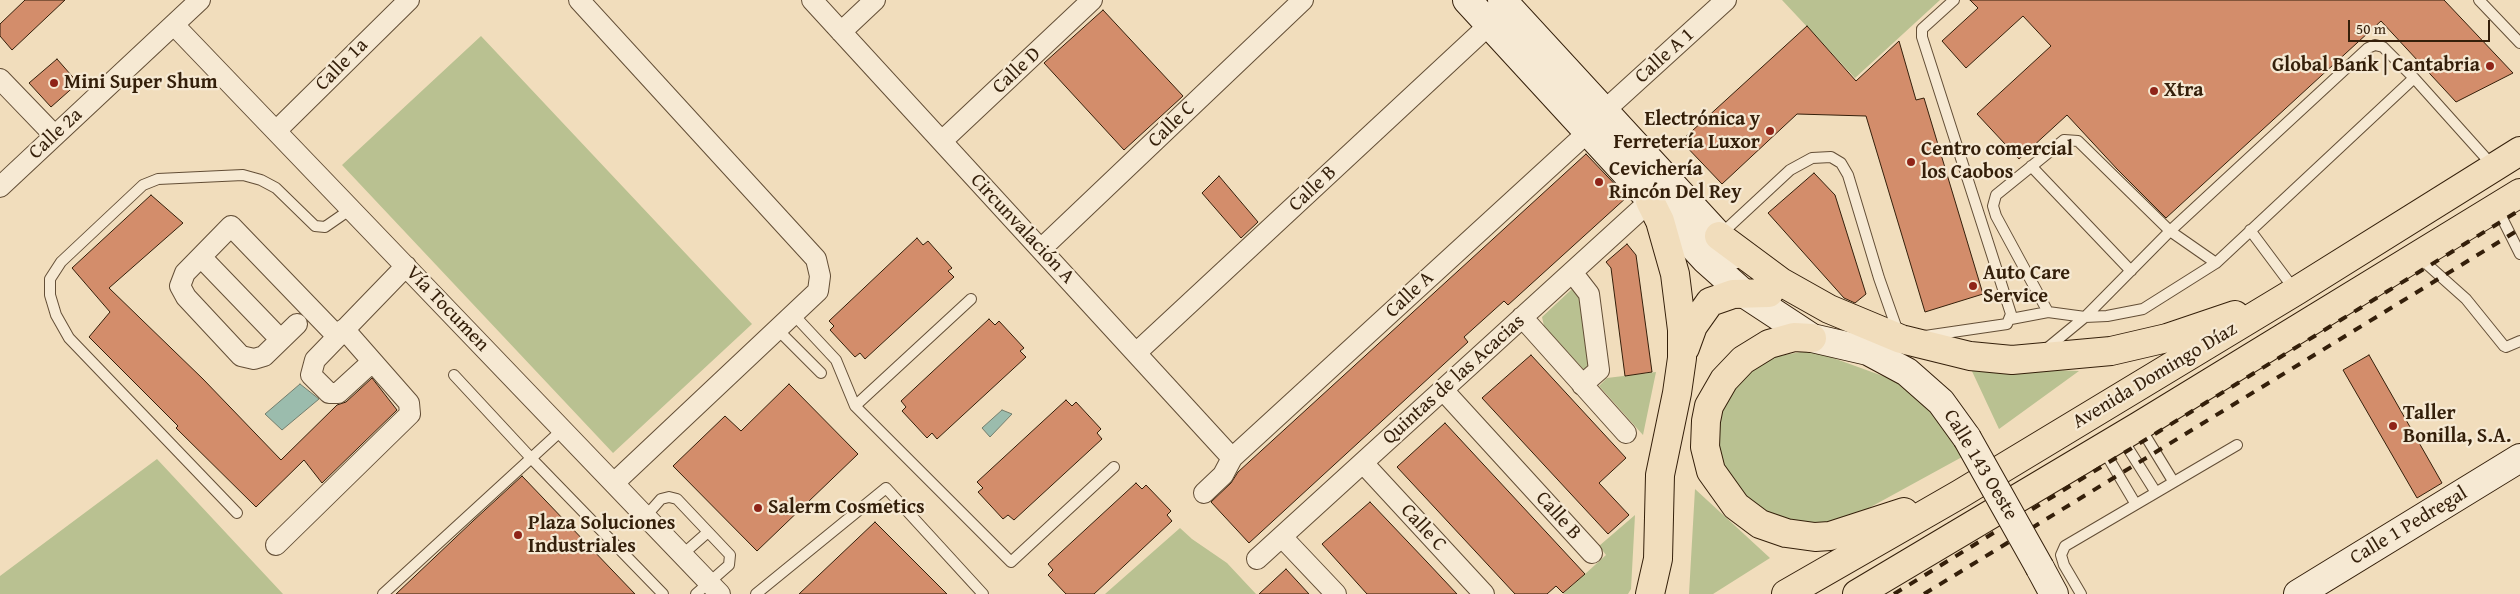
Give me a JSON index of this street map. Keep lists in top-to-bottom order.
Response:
{
  "streets": {
    "main road": ["Avenida Domingo Díaz"],
    "street": [
      "Calle A 1",
      "Calle 1a",
      "Calle D",
      "Calle C",
      "Calle 2a",
      "Calle B",
      "Circunvalación A",
      "Calle A",
      "Vía Tocumen",
      "Quintas de las Acacias",
      "Calle 143 Oeste",
      "Calle 1 Pedregal"
    ]
  },
  "crossings": [
    ["Calle 1a", "Vía Tocumen"],
    ["Calle D", "Circunvalación A"],
    ["Calle C", "Circunvalación A"],
    ["Calle C", "Quintas de las Acacias"],
    ["Calle 2a", "Vía Tocumen"],
    ["Calle B", "Circunvalación A"],
    ["Calle B", "Quintas de las Acacias"],
    ["Circunvalación A", "Calle A"],
    ["Calle A", "Calle 143 Oeste"],
    ["Quintas de las Acacias", "Calle 143 Oeste"]
  ],
  "places": [
    "Global Bank | Cantabria",
    "Mini Super Shum",
    "Xtra",
    "Electrónica y Ferretería Luxor",
    "Centro comercial los Caobos",
    "Cevichería Rincón Del Rey",
    "Auto Care Service",
    "Taller Bonilla, S.A.",
    "Salerm Cosmetics",
    "Plaza Soluciones Industriales"
  ],
  "scale_bar": "50 m"
}
